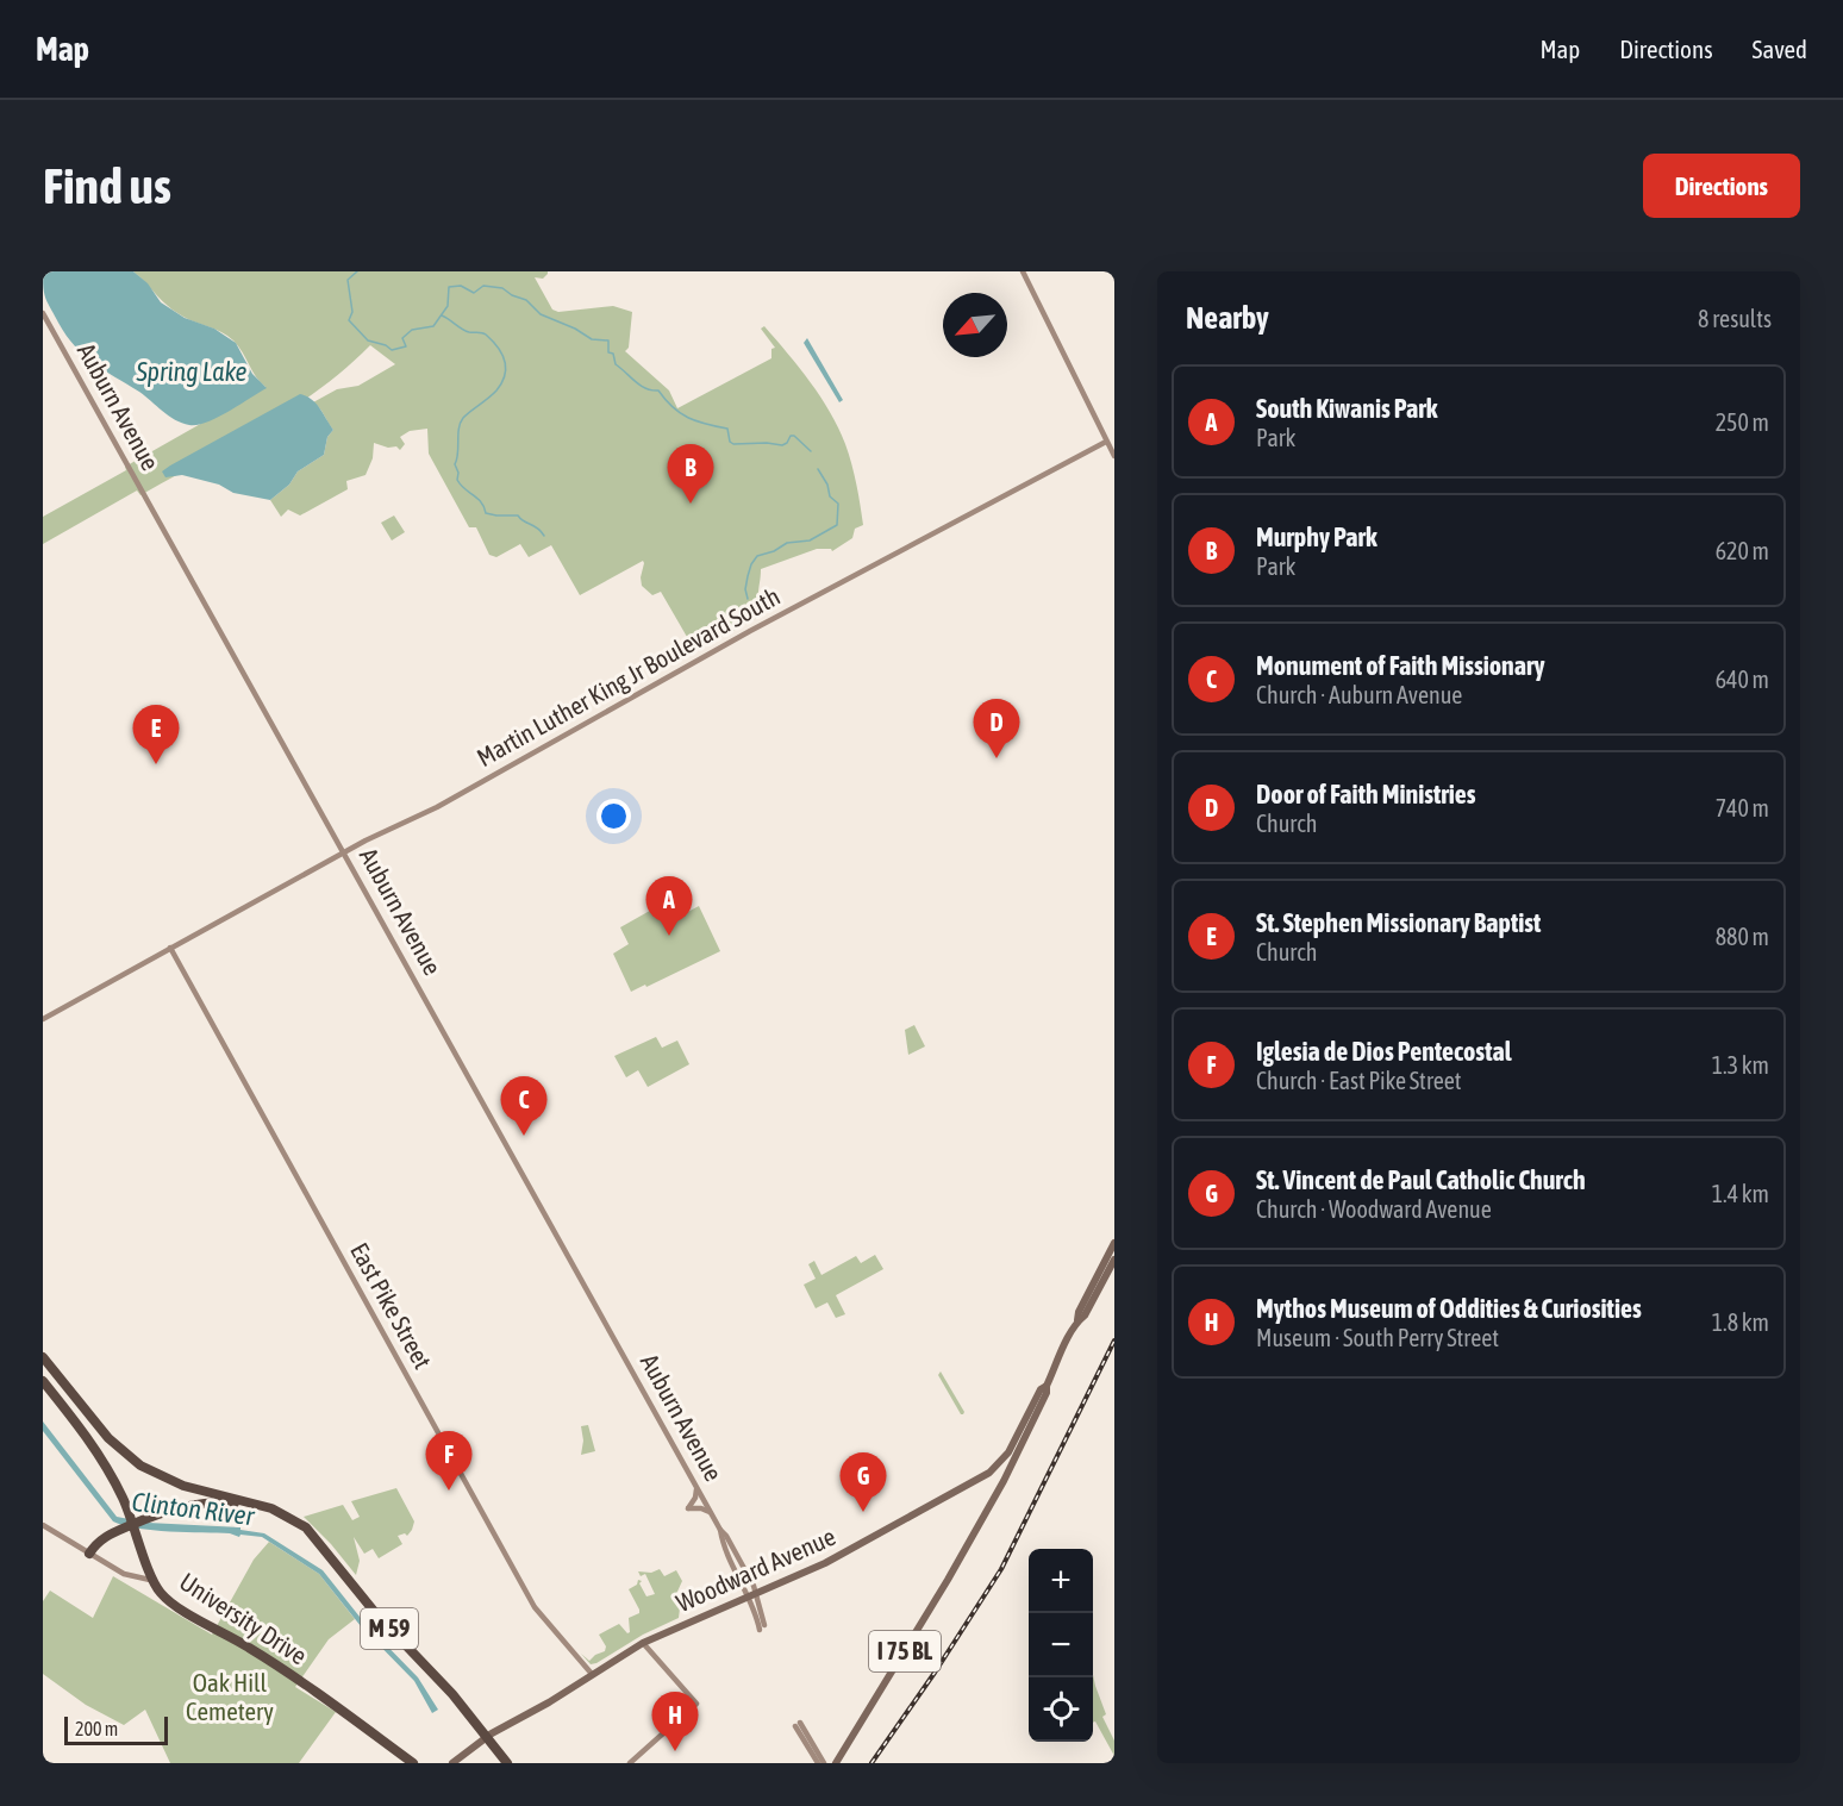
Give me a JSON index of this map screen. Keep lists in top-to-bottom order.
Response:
{
  "streets": {
    "highway": ["University Drive", "M 59"],
    "main road": [
      "Auburn Avenue",
      "Martin Luther King Jr Boulevard South",
      "East Pike Street",
      "Woodward Avenue",
      "I 75 BL"
    ]
  },
  "crossings": [
    ["Auburn Avenue", "Martin Luther King Jr Boulevard South"],
    ["Auburn Avenue", "Woodward Avenue"],
    ["Martin Luther King Jr Boulevard South", "East Pike Street"],
    ["East Pike Street", "Woodward Avenue"],
    ["Woodward Avenue", "M 59"]
  ],
  "water": ["Spring Lake", "Clinton River"],
  "parks": ["Oak Hill Cemetery"],
  "scale_bar": "200 m",
  "north": "bottom left",
  "page": {
    "header": "Map",
    "nav": ["Map", "Directions", "Saved"],
    "buttons": "Directions",
    "title": "Find us",
    "heading": ["Nearby", "8 results"],
    "list": [
      {
        "mark": "A",
        "name": "South Kiwanis Park",
        "note": "Park",
        "value": "250 m"
      },
      {
        "mark": "B",
        "name": "Murphy Park",
        "note": "Park",
        "value": "620 m"
      },
      {
        "mark": "C",
        "name": "Monument of Faith Missionary",
        "note": "Church · Auburn Avenue",
        "value": "640 m"
      },
      {
        "mark": "D",
        "name": "Door of Faith Ministries",
        "note": "Church",
        "value": "740 m"
      },
      {
        "mark": "E",
        "name": "St. Stephen Missionary Baptist",
        "note": "Church",
        "value": "880 m"
      },
      {
        "mark": "F",
        "name": "Iglesia de Dios Pentecostal",
        "note": "Church · East Pike Street",
        "value": "1.3 km"
      },
      {
        "mark": "G",
        "name": "St. Vincent de Paul Catholic Church",
        "note": "Church · Woodward Avenue",
        "value": "1.4 km"
      },
      {
        "mark": "H",
        "name": "Mythos Museum of Oddities & Curiosities",
        "note": "Museum · South Perry Street",
        "value": "1.8 km"
      }
    ],
    "pins": [
      "B",
      "D",
      "E",
      "A",
      "C",
      "F",
      "G",
      "H"
    ],
    "map_buttons": ["+", "−"],
    "scale": "200 m"
  }
}
